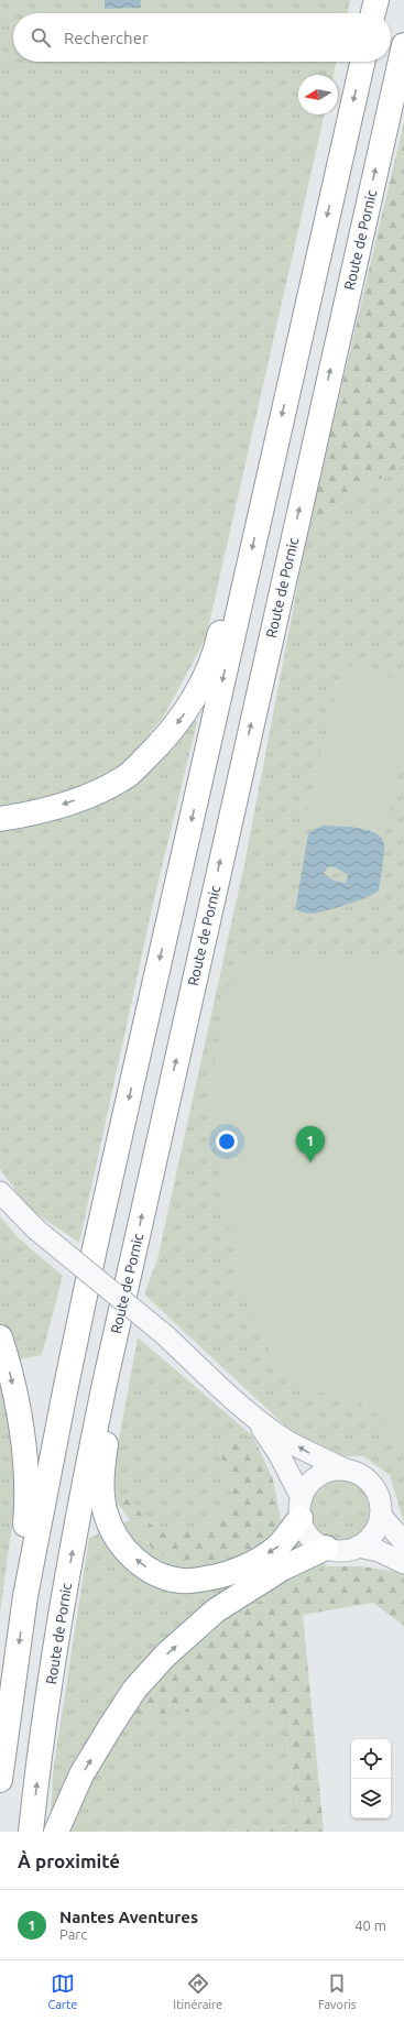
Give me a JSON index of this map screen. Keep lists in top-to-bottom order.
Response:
{
  "streets": {
    "highway": ["Route de Pornic"]
  },
  "north": "left",
  "page": {
    "search": "Rechercher",
    "pins": "1",
    "heading": "À proximité",
    "list": [
      {
        "mark": "1",
        "name": "Nantes Aventures",
        "note": "Parc",
        "value": "40 m"
      }
    ],
    "nav": ["Carte", "Itinéraire", "Favoris"]
  }
}
